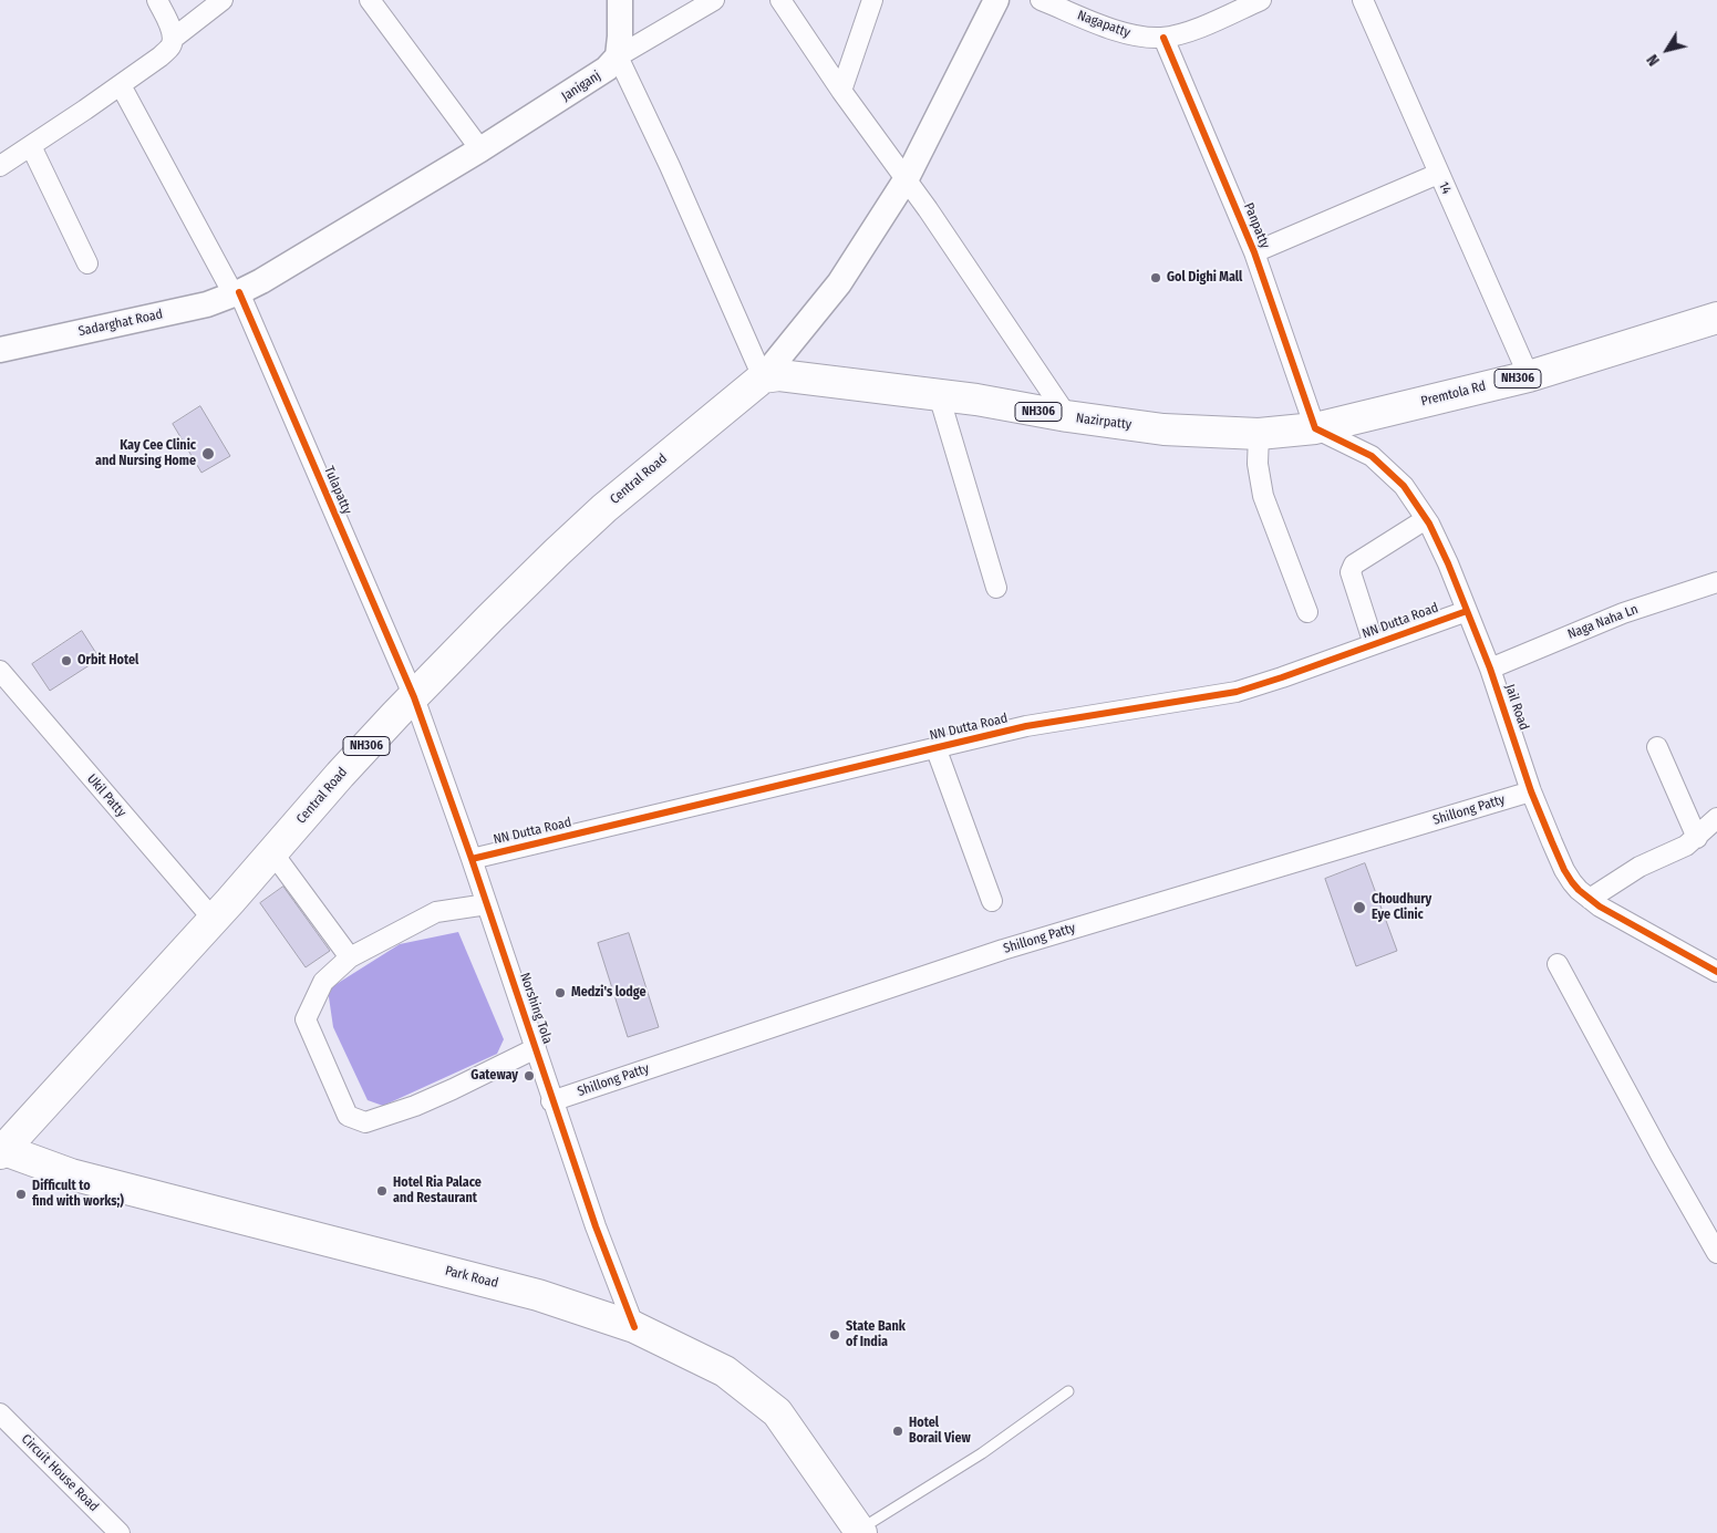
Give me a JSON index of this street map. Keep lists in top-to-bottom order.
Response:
{
  "streets": {
    "main road": [
      "NH306",
      "Premtola Rd",
      "Nazirpatty",
      "Central Road",
      "Park Road"
    ],
    "street": [
      "Nagapatty",
      "Janiganj",
      "14",
      "Panpatty",
      "Sadarghat Road",
      "Tulapatty",
      "NN Dutta Road",
      "Naga Naha Ln",
      "Jail Road",
      "Ukil Patty",
      "Shillong Patty",
      "Norshing Tola",
      "Circuit House Road"
    ]
  },
  "crossings": [
    ["Nagapatty", "Panpatty"],
    ["Janiganj", "Sadarghat Road"],
    ["Janiganj", "Tulapatty"],
    ["14", "Premtola Rd"],
    ["Panpatty", "Premtola Rd"],
    ["Panpatty", "Nazirpatty"],
    ["Panpatty", "Jail Road"],
    ["Sadarghat Road", "Tulapatty"],
    ["Premtola Rd", "Nazirpatty"],
    ["Premtola Rd", "Jail Road"],
    ["Nazirpatty", "Central Road"],
    ["Nazirpatty", "Jail Road"],
    ["Central Road", "Tulapatty"],
    ["Central Road", "Ukil Patty"],
    ["Central Road", "Norshing Tola"],
    ["Central Road", "Park Road"],
    ["Tulapatty", "Norshing Tola"],
    ["NN Dutta Road", "Jail Road"],
    ["NN Dutta Road", "Norshing Tola"],
    ["Naga Naha Ln", "Jail Road"],
    ["Jail Road", "Shillong Patty"],
    ["Shillong Patty", "Norshing Tola"],
    ["Norshing Tola", "Park Road"]
  ],
  "places": [
    "Gol Dighi Mall",
    "Kay Cee Clinic and Nursing Home",
    "Orbit Hotel",
    "Choudhury Eye Clinic",
    "Medzi's lodge",
    "Gateway",
    "Hotel Ria Palace and Restaurant",
    "Difficult to find with works;)",
    "State Bank of India",
    "Hotel Borail View"
  ],
  "north": "bottom left"
}
